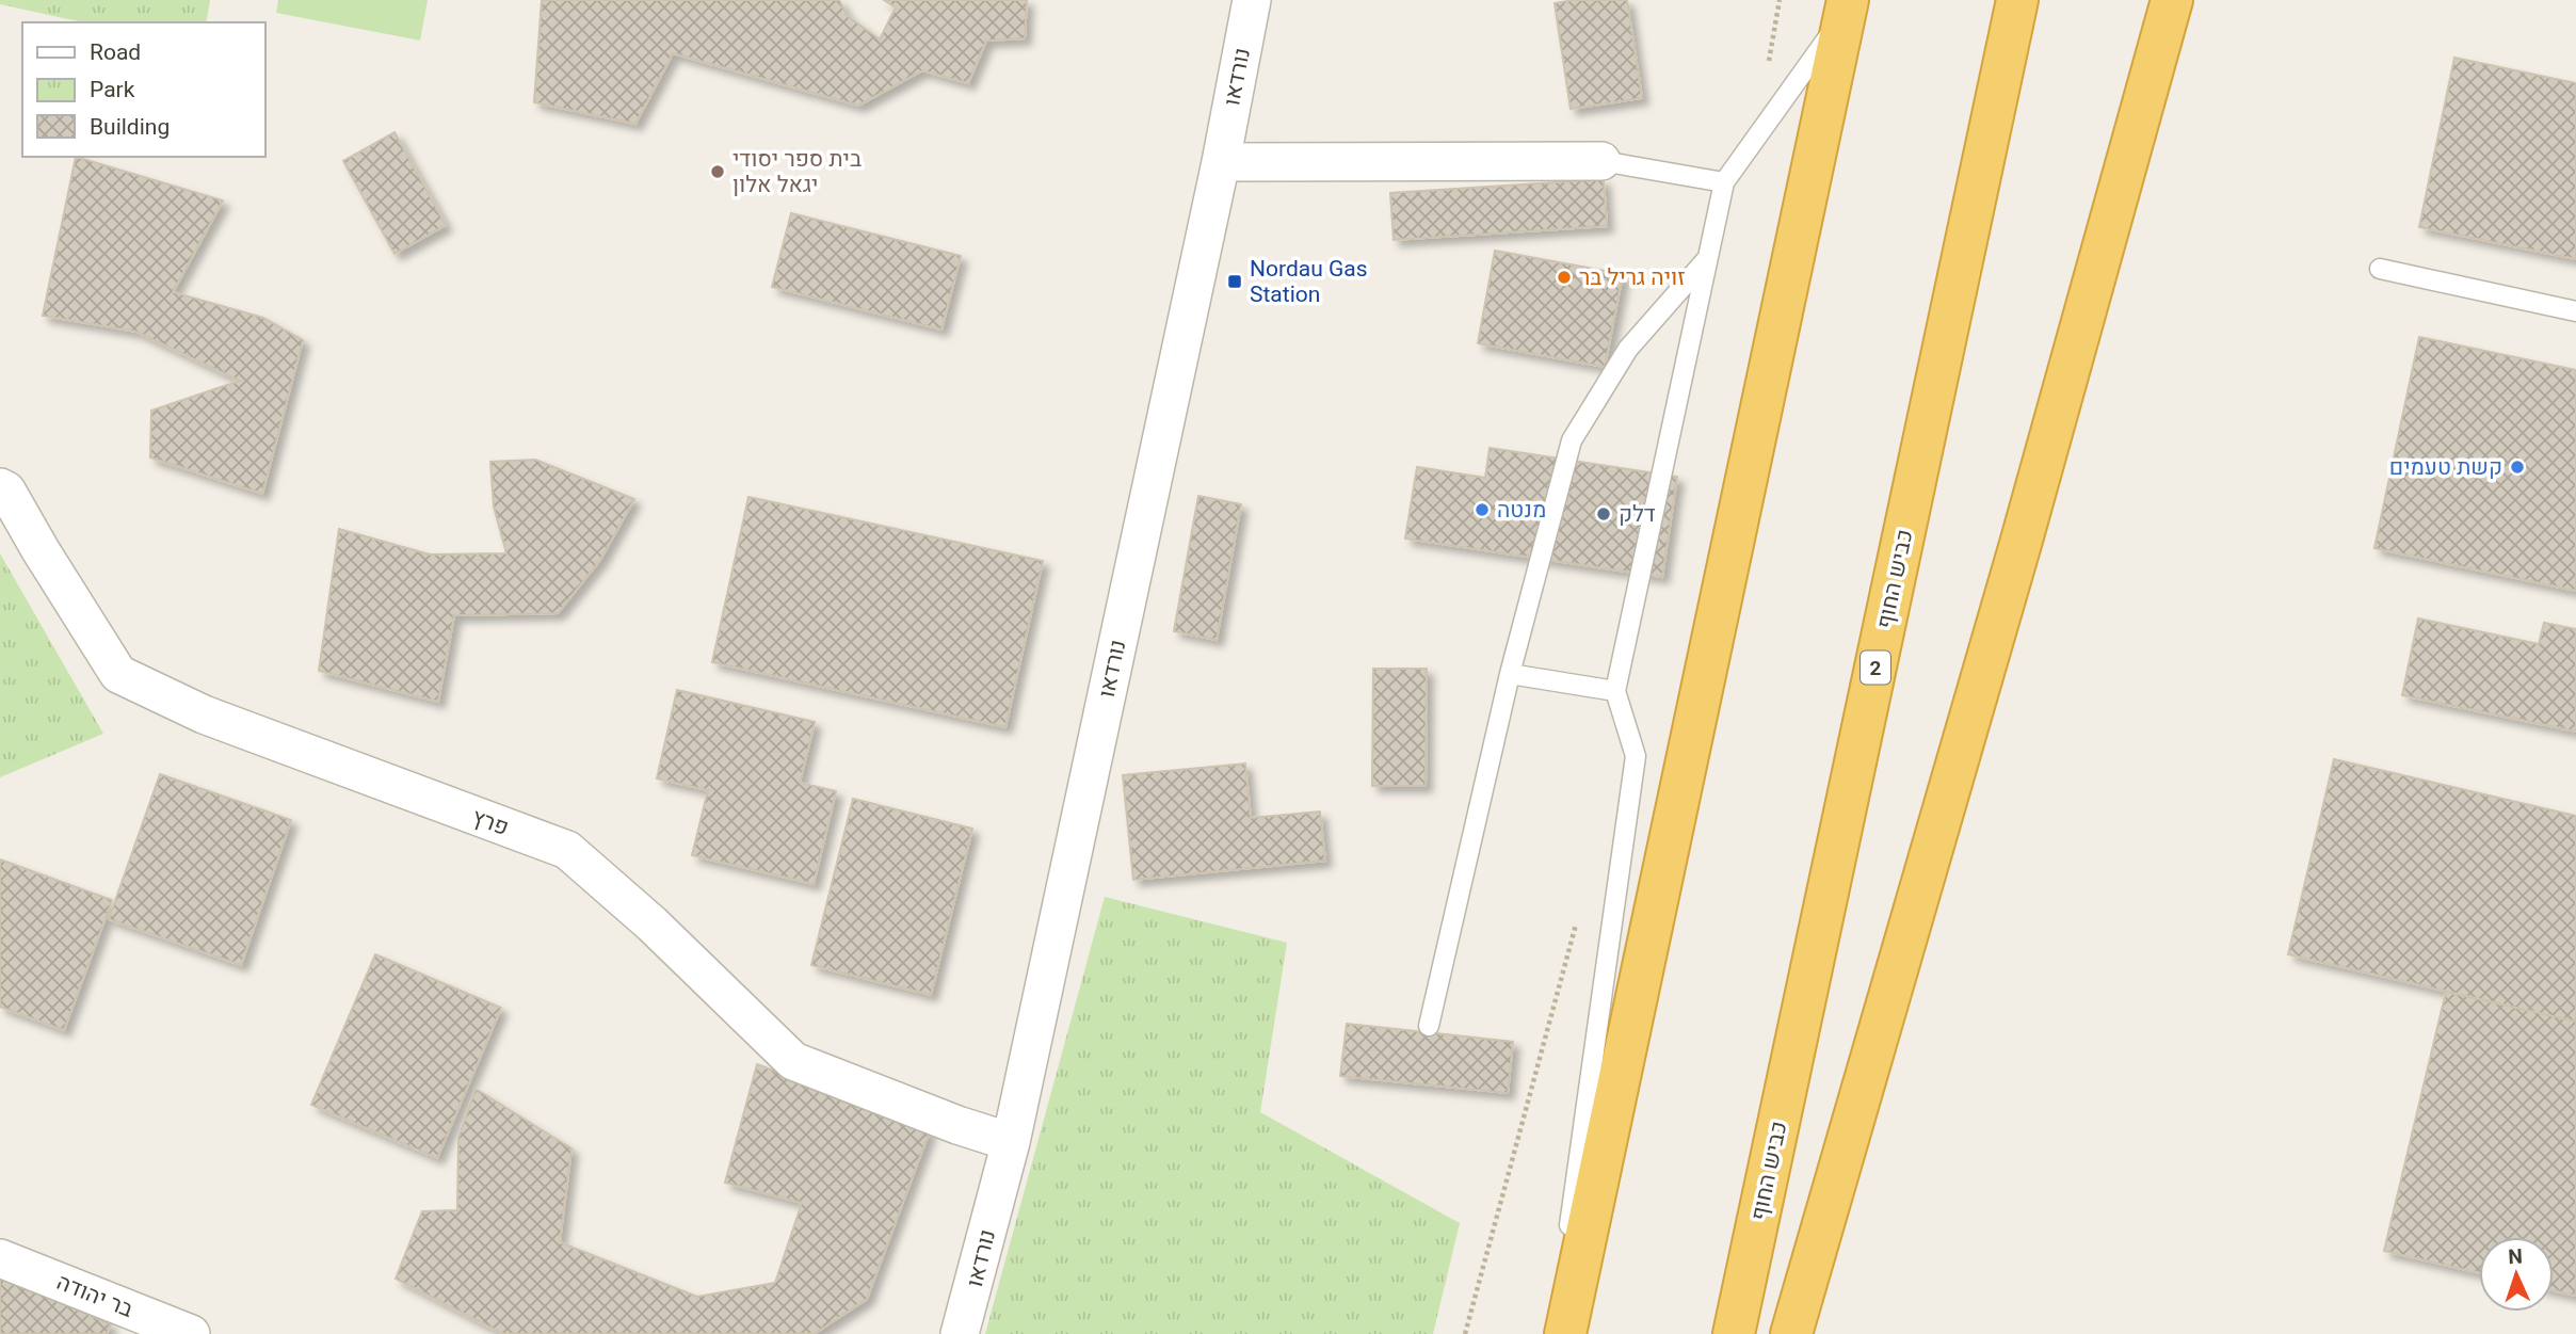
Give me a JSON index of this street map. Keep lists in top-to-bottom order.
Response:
{
  "streets": {
    "highway": ["כביש החוף", "2"],
    "street": ["נורדאו", "פרץ", "בר יהודה"]
  },
  "crossings": [
    ["נורדאו", "פרץ"]
  ],
  "places": {
    "other": [
      "בית ספר יסודי יגאל אלון",
      "זויה גריל בר",
      "קשת טעמים",
      "מנטה",
      "דלק"
    ],
    "transit": ["Nordau Gas Station"]
  },
  "legend": ["Road", "Park", "Building"],
  "north": "top"
}
